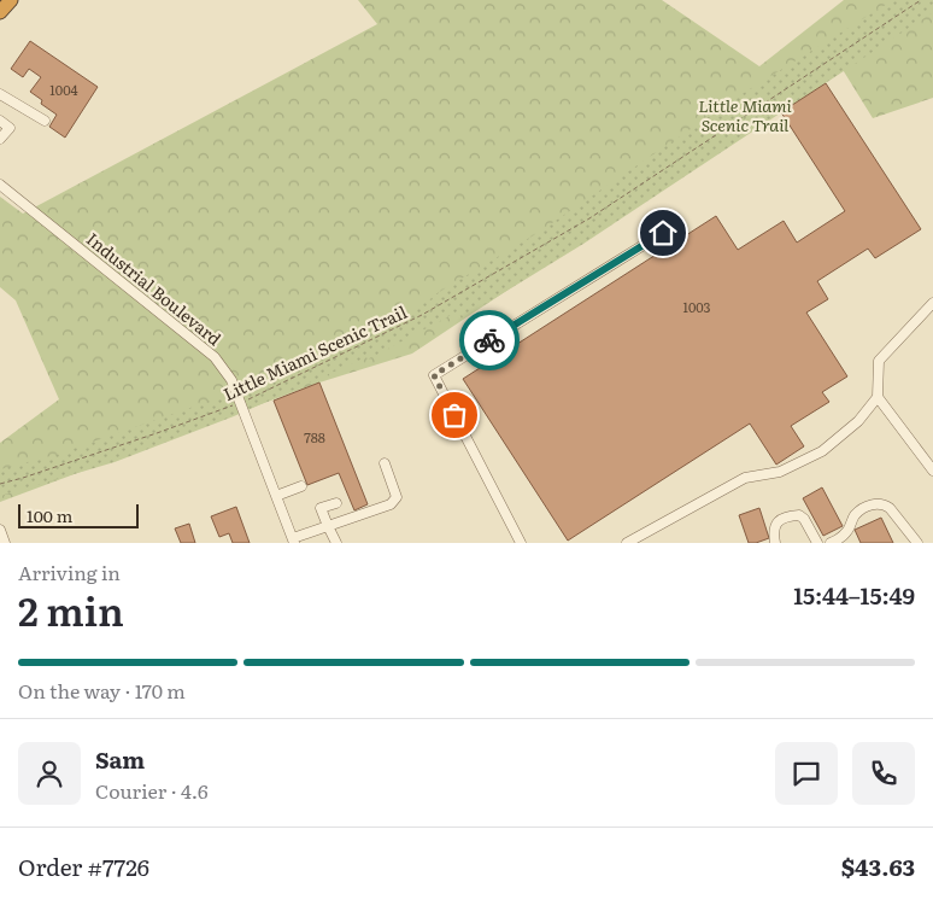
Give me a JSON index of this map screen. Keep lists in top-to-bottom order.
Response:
{
  "streets": {
    "street": ["Industrial Boulevard"],
    "path": ["Little Miami Scenic Trail"]
  },
  "crossings": [
    ["Industrial Boulevard", "Little Miami Scenic Trail"]
  ],
  "parks": ["Little Miami Scenic Trail"],
  "house_numbers": ["1004", "1003", "788"],
  "scale_bar": "100 m",
  "page": {
    "scale": "100 m",
    "heading": ["2 min", "Arriving in", "15:44–15:49"],
    "panel": [
      "Sam",
      "Courier · 4.6",
      "Order #7726",
      "$43.63"
    ],
    "bar": "On the way · 170 m"
  }
}
